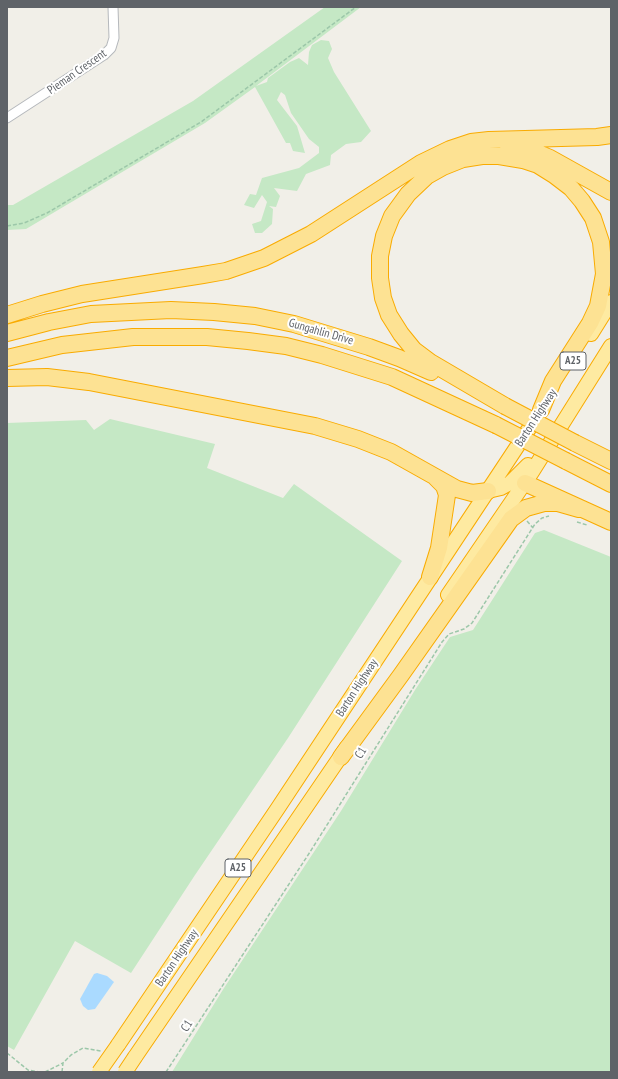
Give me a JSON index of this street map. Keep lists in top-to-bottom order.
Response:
{
  "streets": {
    "highway": ["Gungahlin Drive", "A25", "Barton Highway"],
    "street": ["Pieman Crescent"],
    "path": ["C1"]
  }
}
